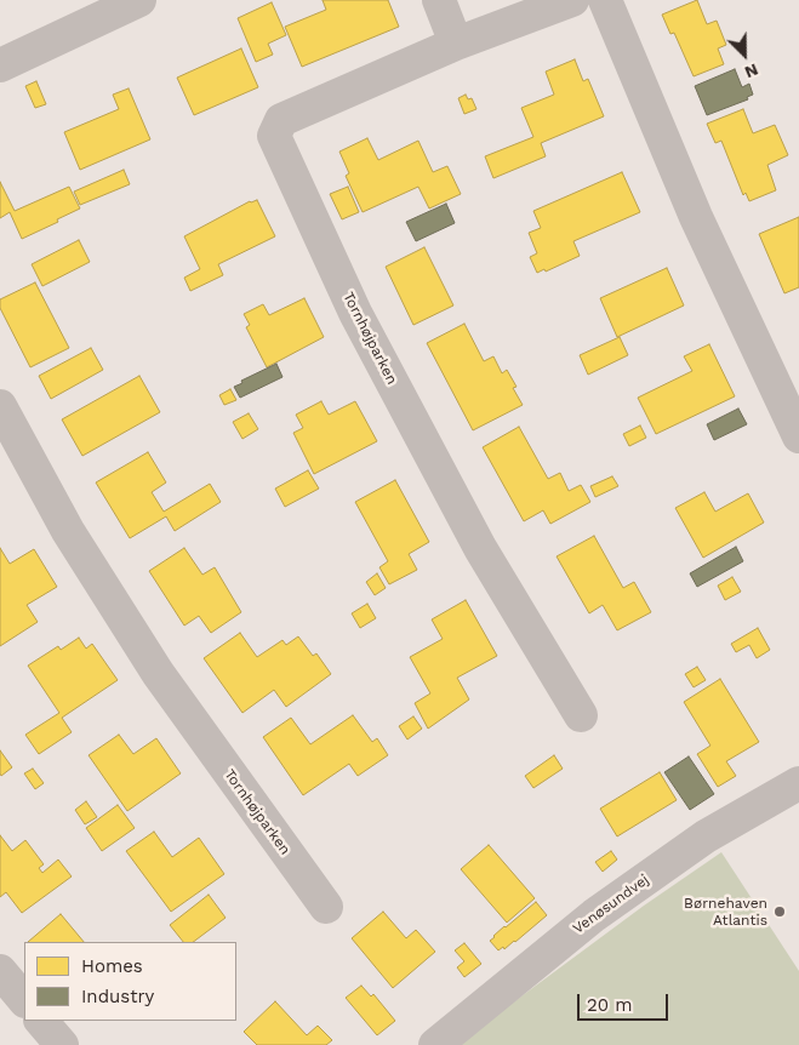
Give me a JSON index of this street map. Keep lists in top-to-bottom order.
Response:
{
  "streets": {
    "street": ["Tornhøjparken", "Venøsundvej"]
  },
  "places": ["Børnehaven Atlantis"],
  "legend": ["Homes", "Industry"],
  "scale_bar": "20 m",
  "north": "bottom right"
}
